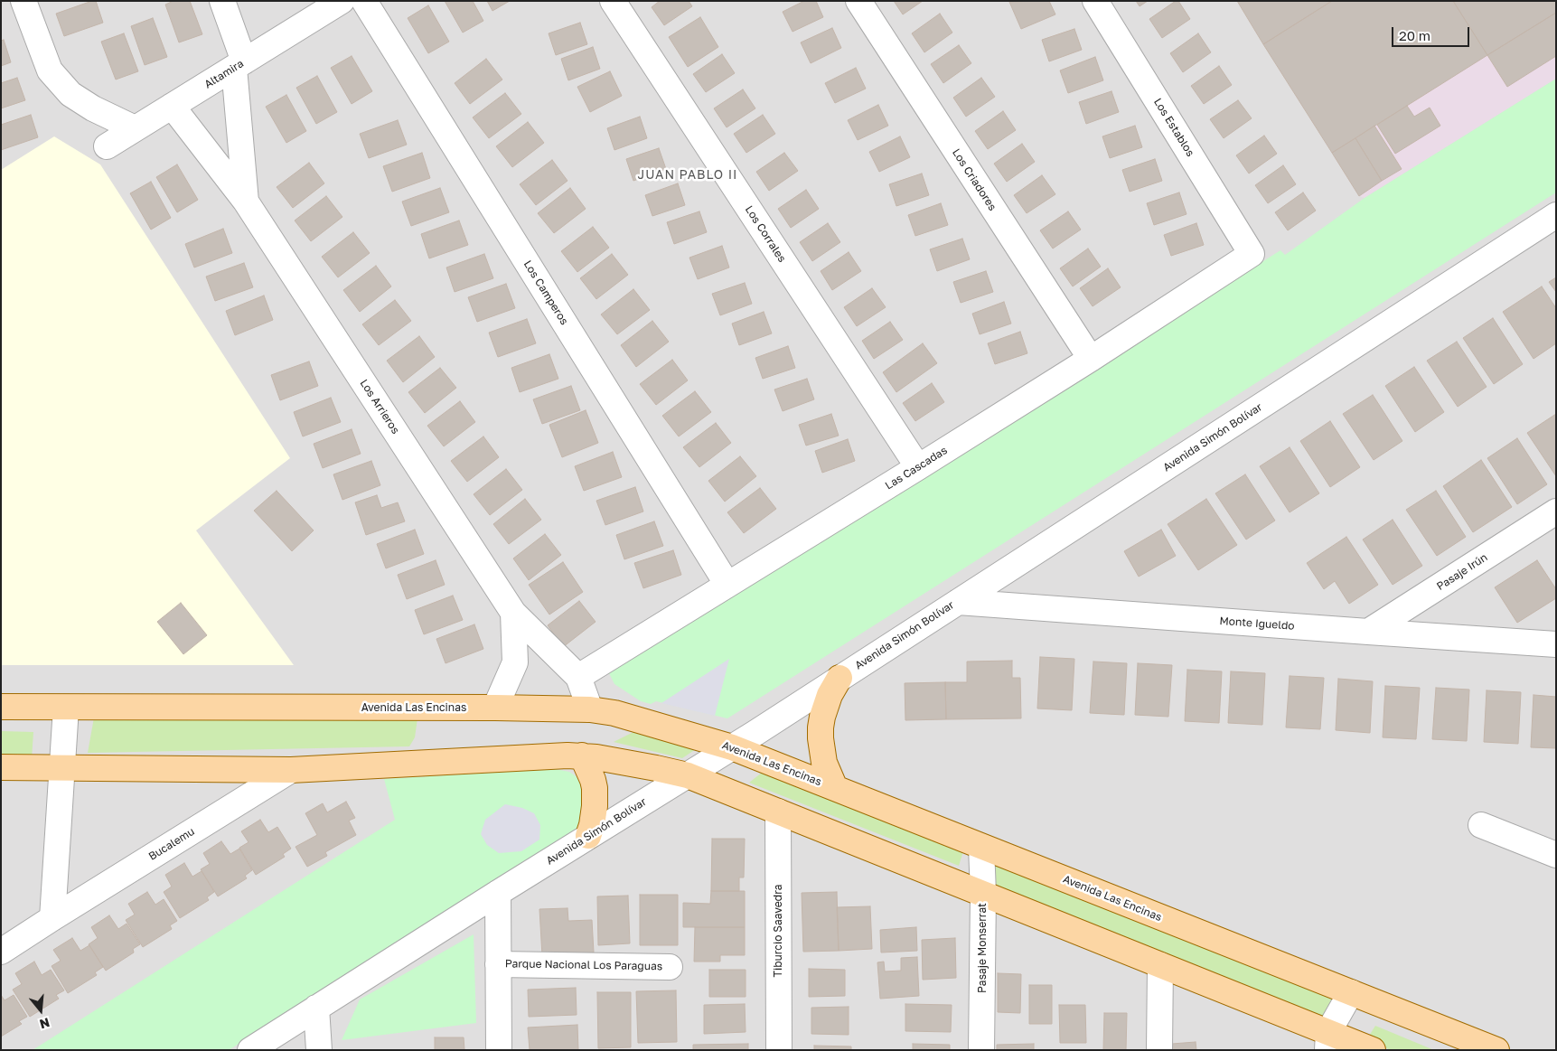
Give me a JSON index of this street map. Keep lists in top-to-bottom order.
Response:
{
  "streets": {
    "main road": ["Avenida Las Encinas"],
    "street": [
      "Altamira",
      "Los Establos",
      "Los Criadores",
      "Los Corrales",
      "Los Camperos",
      "Los Arrieros",
      "Avenida Simón Bolívar",
      "Las Cascadas",
      "Pasaje Irún",
      "Monte Igueldo",
      "Bucalemu",
      "Tiburcio Saavedra",
      "Pasaje Monserrat",
      "Parque Nacional Los Paraguas"
    ]
  },
  "crossings": [
    ["Altamira", "Los Arrieros"],
    ["Los Establos", "Las Cascadas"],
    ["Los Criadores", "Las Cascadas"],
    ["Los Corrales", "Las Cascadas"],
    ["Los Camperos", "Las Cascadas"],
    ["Los Arrieros", "Las Cascadas"],
    ["Los Arrieros", "Avenida Las Encinas"],
    ["Avenida Simón Bolívar", "Monte Igueldo"],
    ["Avenida Simón Bolívar", "Avenida Las Encinas"],
    ["Avenida Simón Bolívar", "Parque Nacional Los Paraguas"],
    ["Pasaje Irún", "Monte Igueldo"],
    ["Avenida Las Encinas", "Pasaje Monserrat"]
  ],
  "districts": ["JUAN PABLO II"],
  "scale_bar": "20 m",
  "north": "bottom"
}
